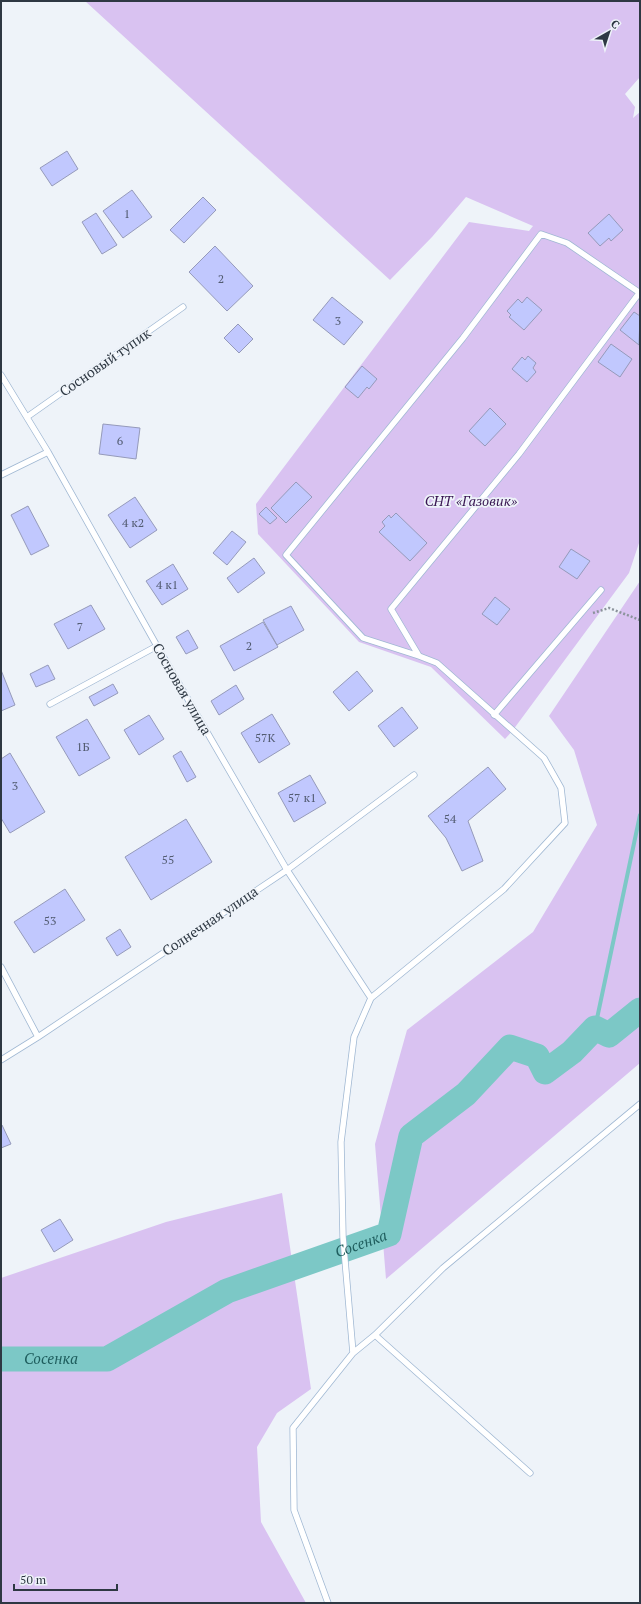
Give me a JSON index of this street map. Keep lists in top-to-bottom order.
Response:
{
  "streets": {
    "lane": ["Сосновый тупик", "Сосновая улица", "Солнечная улица"]
  },
  "crossings": [
    ["Сосновый тупик", "Сосновая улица"],
    ["Сосновая улица", "Солнечная улица"]
  ],
  "water": ["Сосенка"],
  "parks": ["СНТ «Газовик»"],
  "house_numbers": [
    "1",
    "2",
    "3",
    "6",
    "4 к2",
    "4 к1",
    "7",
    "2",
    "57К",
    "1Б",
    "3",
    "57 к1",
    "54",
    "55",
    "53"
  ],
  "scale_bar": "50 m",
  "north": "top right"
}
